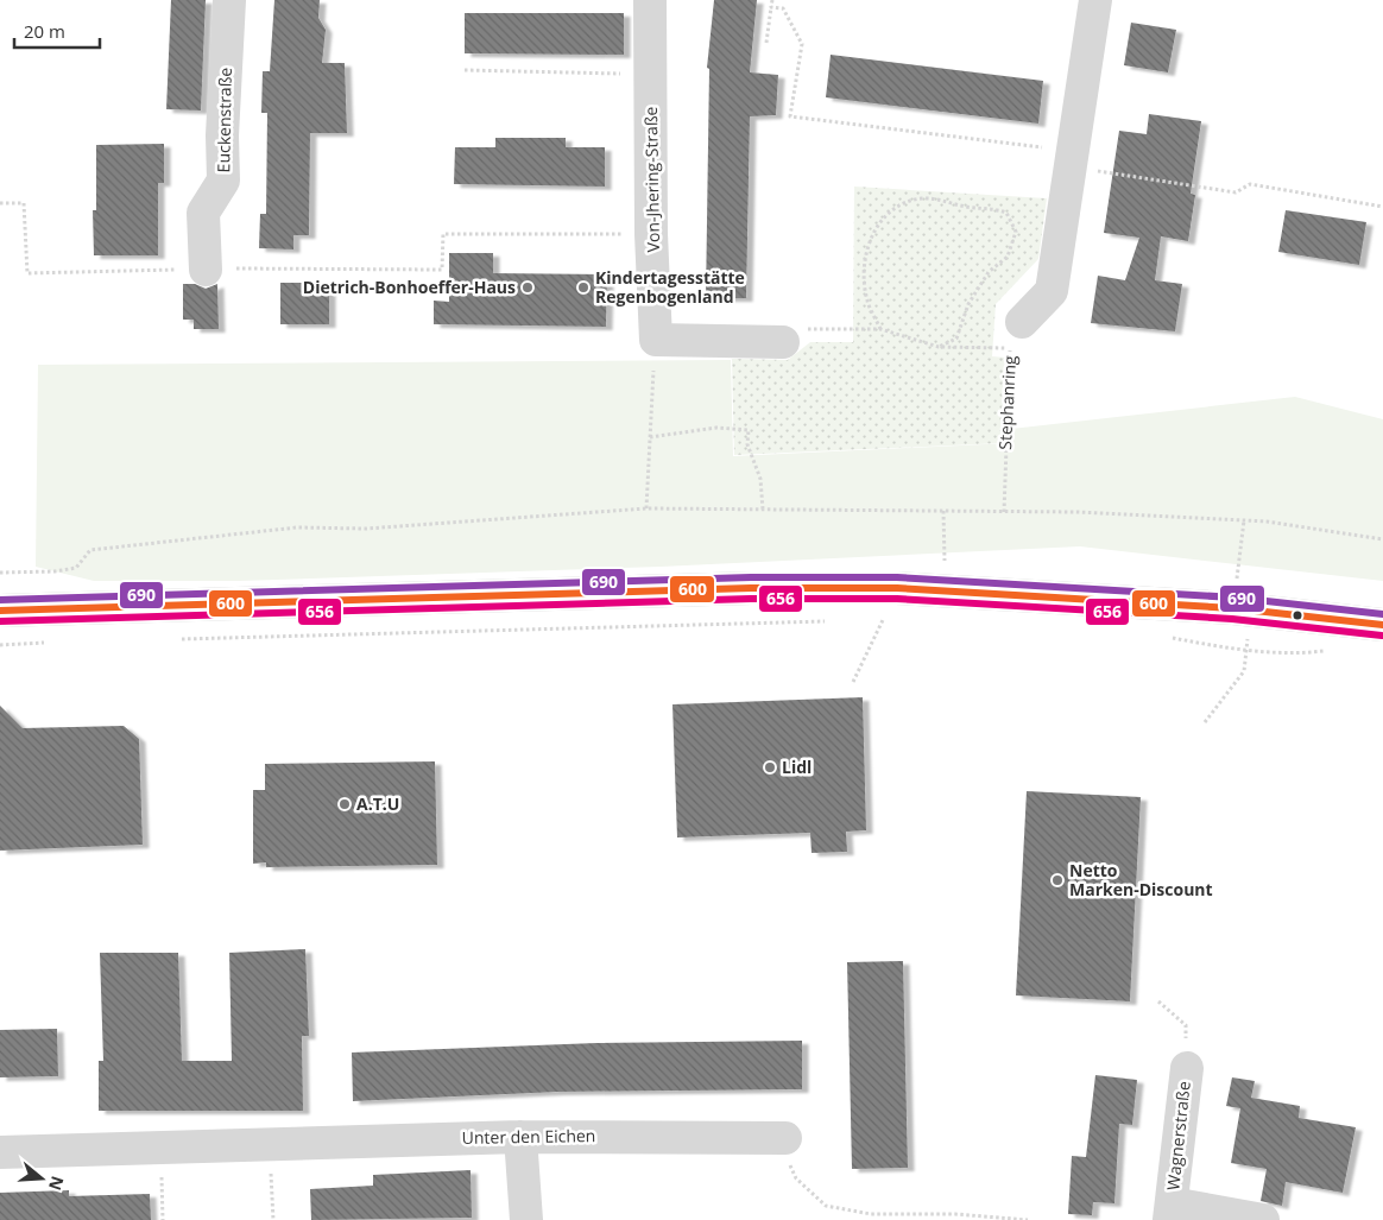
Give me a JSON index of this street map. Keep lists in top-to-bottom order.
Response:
{
  "streets": {
    "street": [
      "Euckenstraße",
      "Von-Jhering-Straße",
      "Wagnerstraße",
      "Unter den Eichen"
    ],
    "path": ["Stephanring"]
  },
  "places": [
    "Dietrich-Bonhoeffer-Haus",
    "Kindertagesstätte Regenbogenland",
    "Lidl",
    "A.T.U",
    "Netto Marken-Discount"
  ],
  "lines": ["transit line 690", "transit line 600", "transit line 656"],
  "scale_bar": "20 m",
  "north": "right"
}
